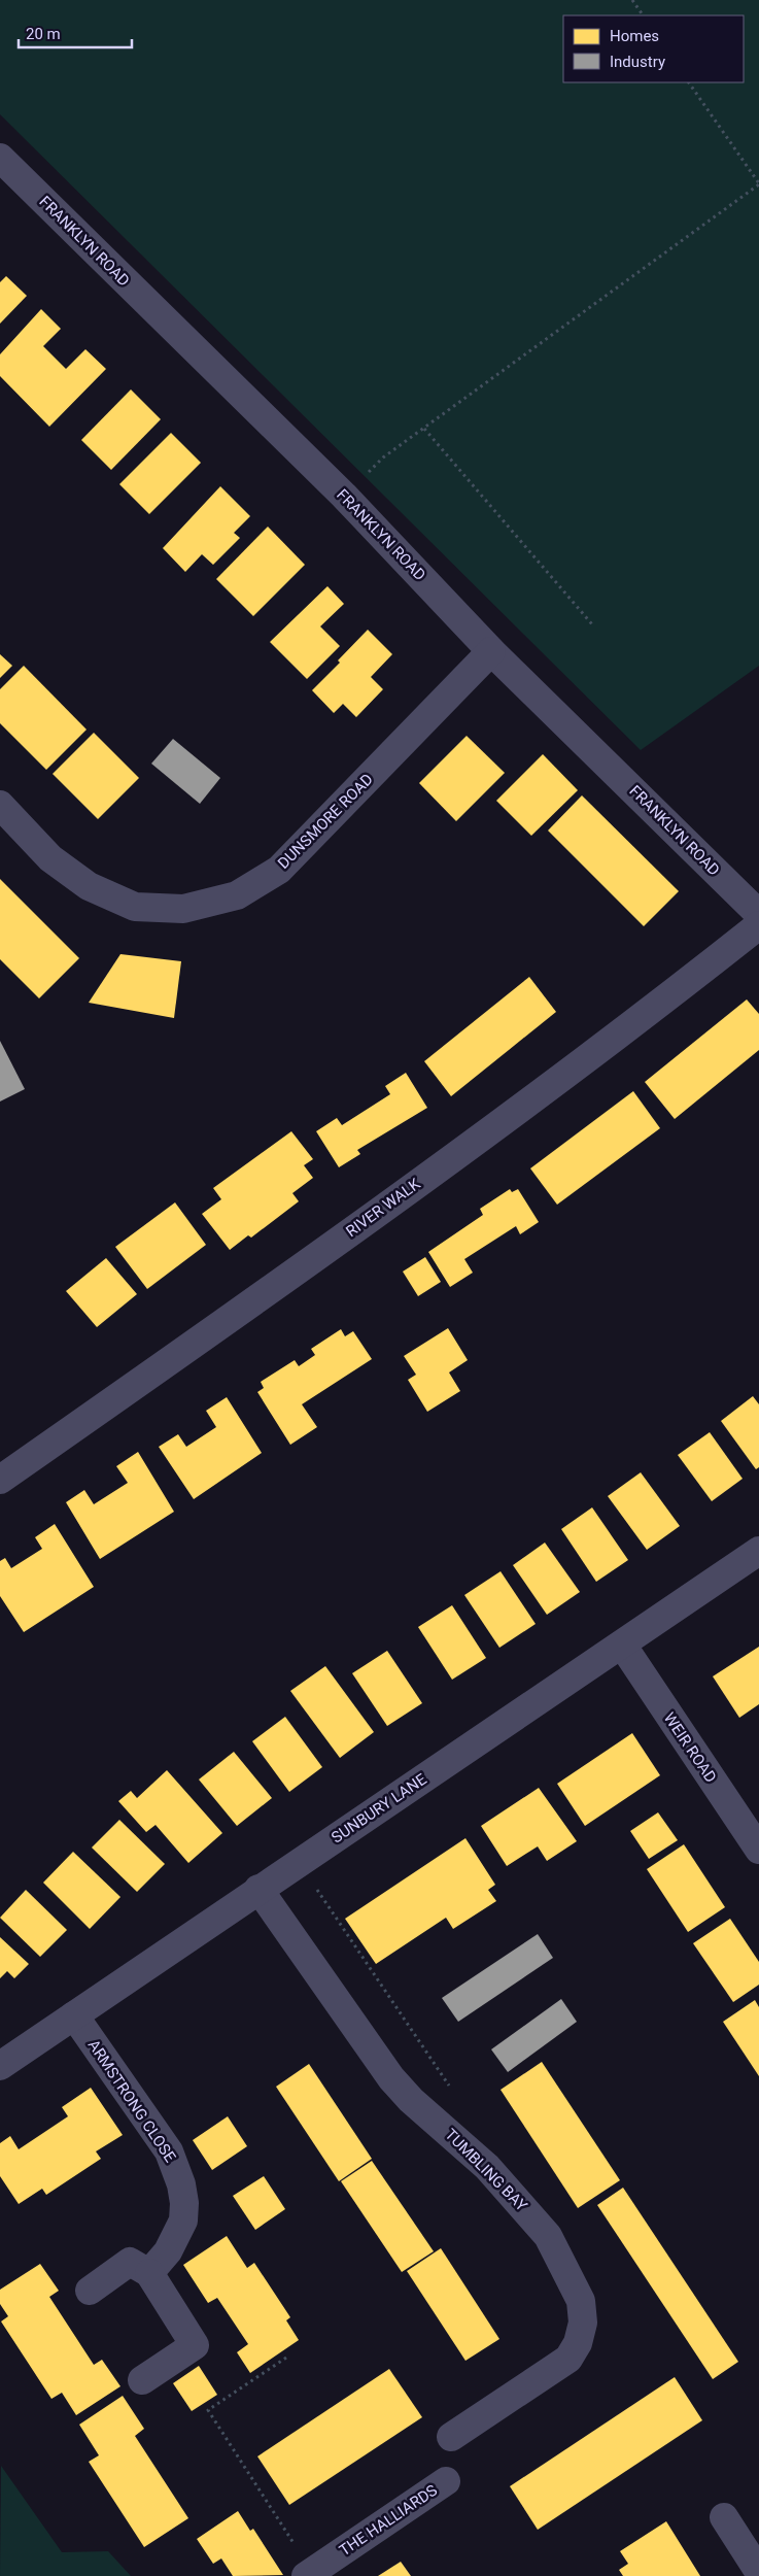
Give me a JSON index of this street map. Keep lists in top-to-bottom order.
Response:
{
  "streets": {
    "street": [
      "FRANKLYN ROAD",
      "DUNSMORE ROAD",
      "RIVER WALK",
      "WEIR ROAD",
      "SUNBURY LANE",
      "ARMSTRONG CLOSE",
      "TUMBLING BAY",
      "THE HALLIARDS"
    ]
  },
  "crossings": [
    ["FRANKLYN ROAD", "DUNSMORE ROAD"],
    ["WEIR ROAD", "SUNBURY LANE"],
    ["SUNBURY LANE", "ARMSTRONG CLOSE"],
    ["SUNBURY LANE", "TUMBLING BAY"]
  ],
  "legend": ["Homes", "Industry"],
  "scale_bar": "20 m"
}
